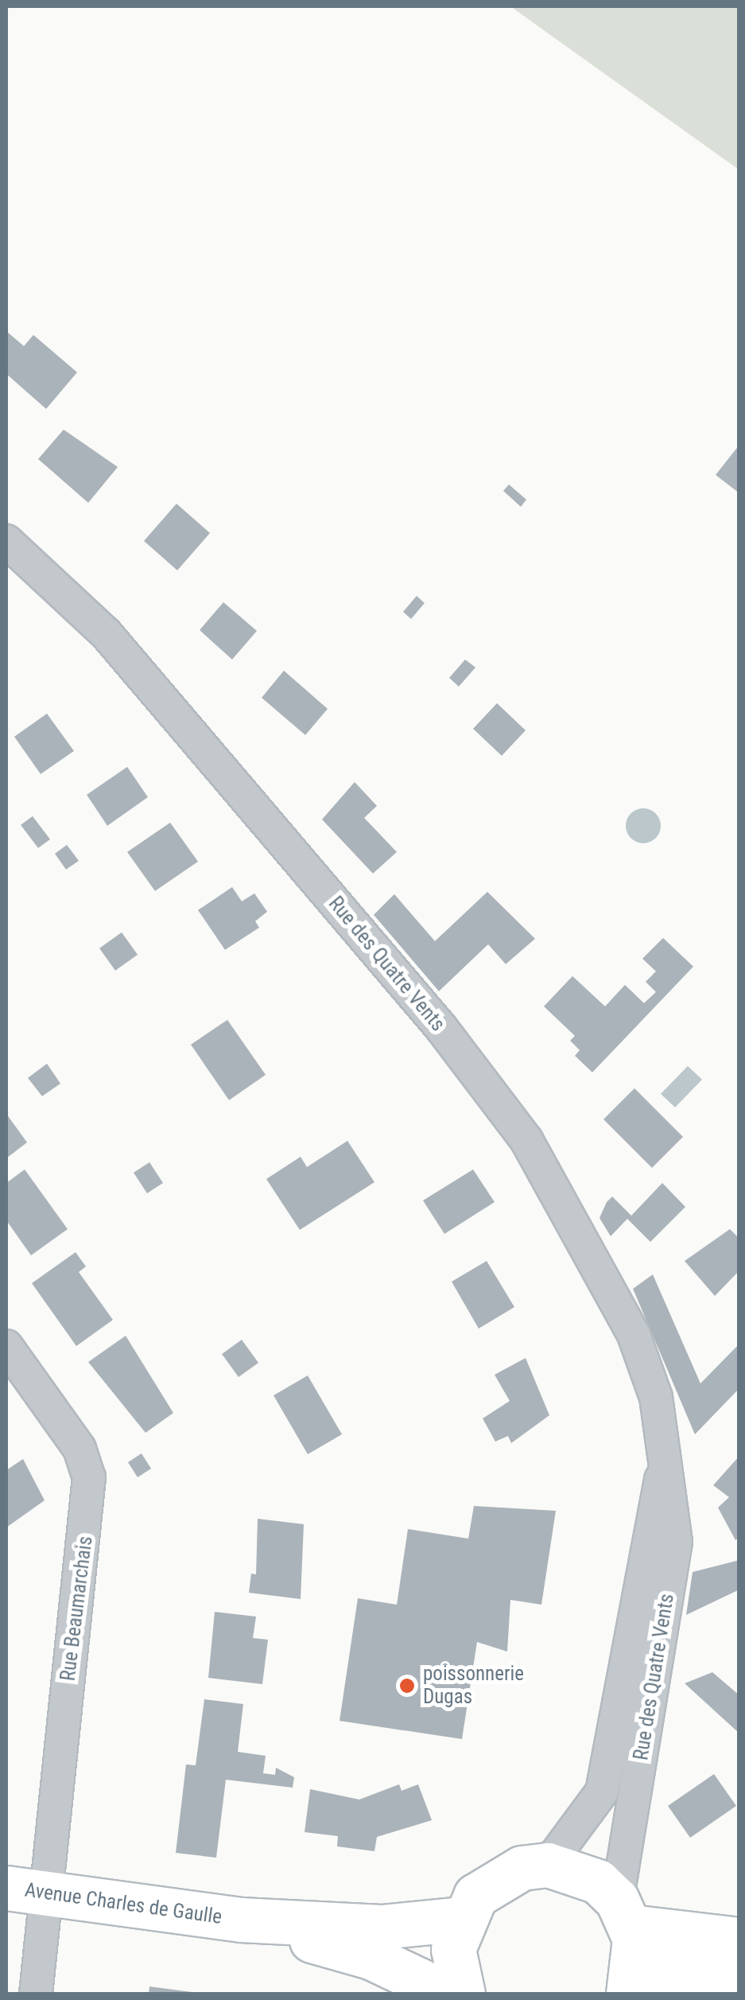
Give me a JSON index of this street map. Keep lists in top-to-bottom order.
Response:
{
  "streets": {
    "main road": ["Avenue Charles de Gaulle"],
    "street": ["Rue des Quatre Vents", "Rue Beaumarchais"]
  },
  "crossings": [
    ["Rue Beaumarchais", "Avenue Charles de Gaulle"]
  ],
  "places": ["poissonnerie Dugas"]
}
